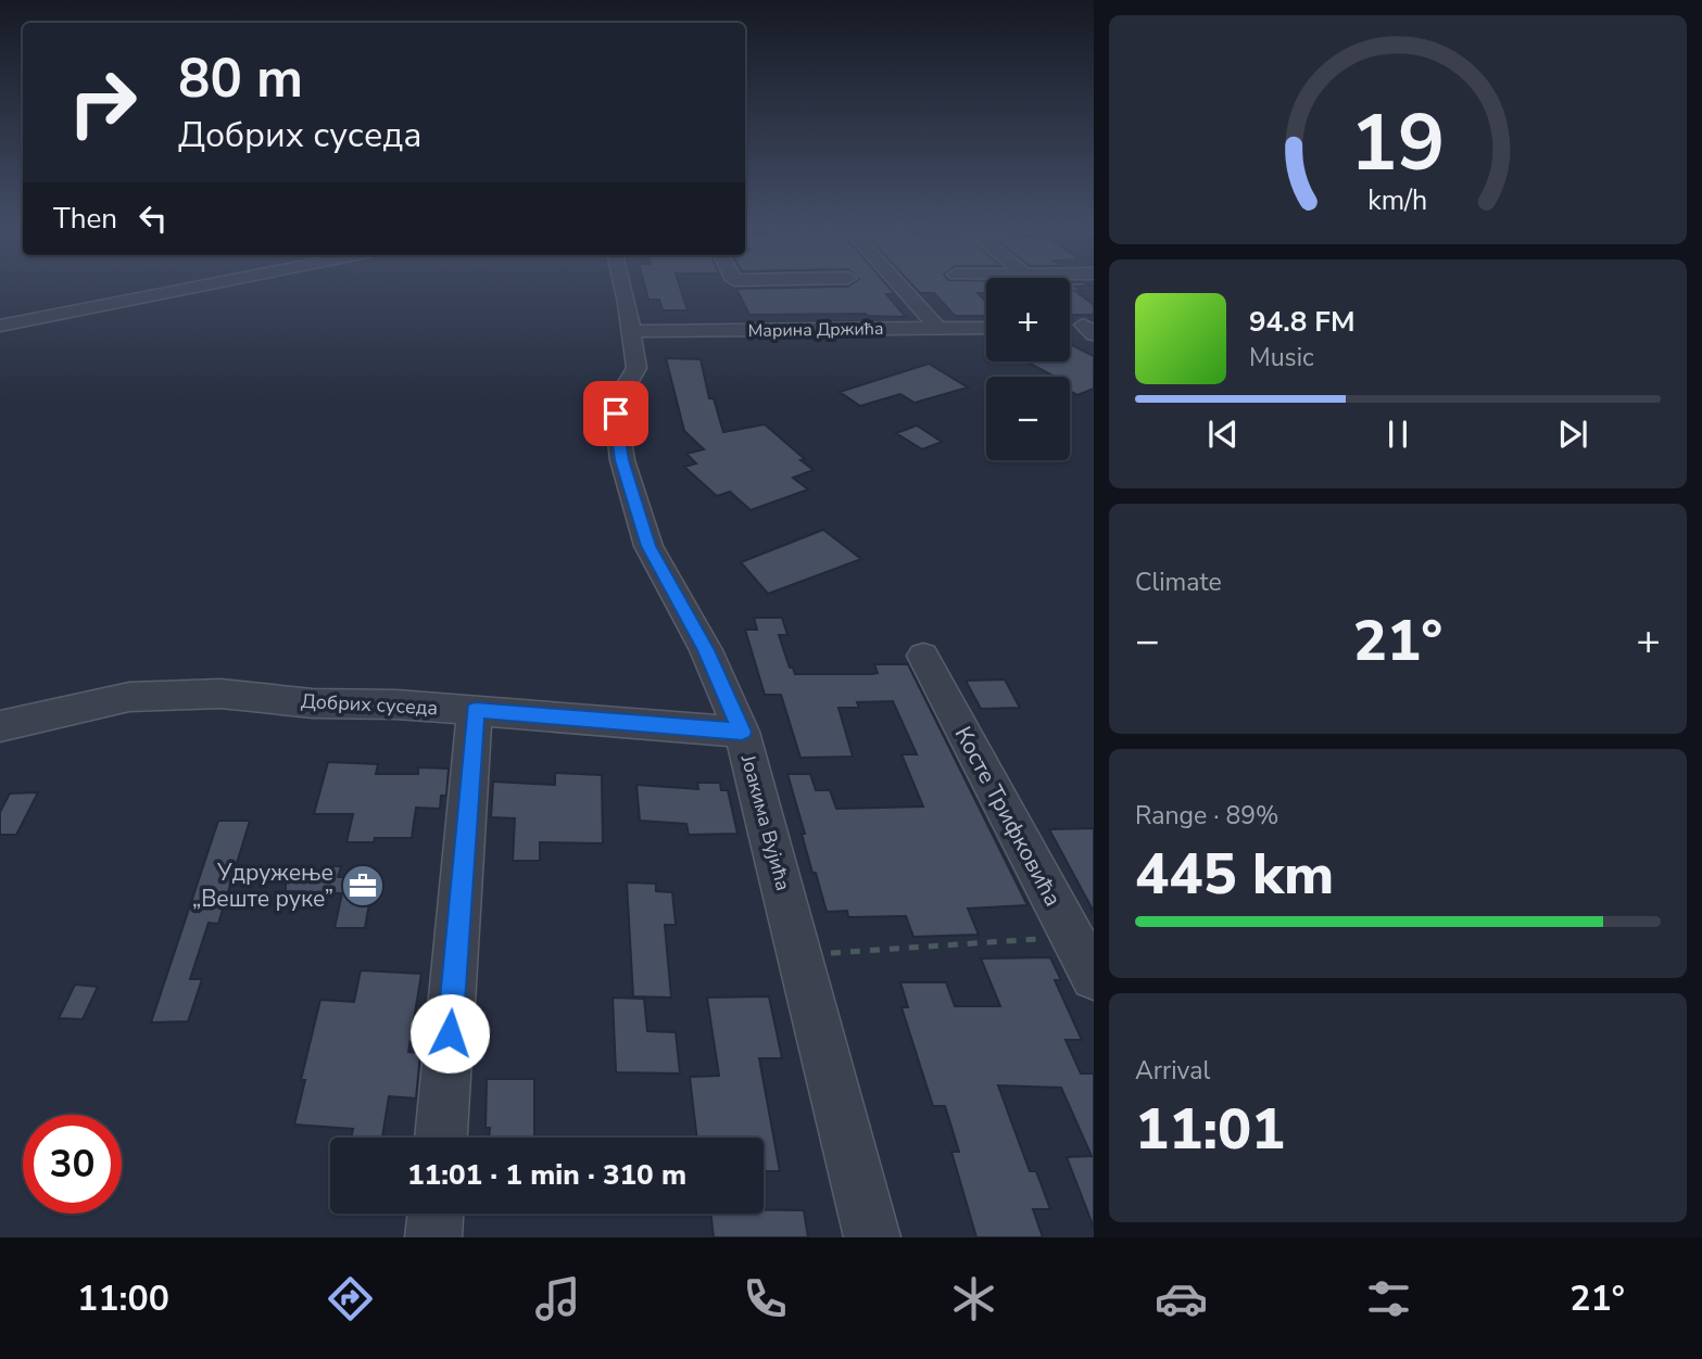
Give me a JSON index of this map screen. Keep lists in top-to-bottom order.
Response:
{
  "streets": {
    "street": [
      "Марина Држића",
      "Добрих суседа",
      "Косте Трифковића",
      "Јоакима Вујића"
    ]
  },
  "crossings": [
    ["Марина Држића", "Јоакима Вујића"],
    ["Добрих суседа", "Јоакима Вујића"]
  ],
  "places": {
    "office": ["Удружење „Веште руке”"]
  },
  "page": {
    "turn": ["80 m", "Добрих суседа"],
    "then": "Then",
    "map_buttons": ["+", "−"],
    "song": ["94.8 FM", "Music"],
    "tile": [
      "Climate",
      ["Range · 89%", "445 km"],
      ["Arrival", "11:01"]
    ],
    "heat": ["−", "21°", "+"],
    "limit": "30",
    "trip": "11:01 · 1 min · 310 m",
    "tabs": ["11:00", "21°"],
    "gauge": ["19", "km/h"]
  }
}
